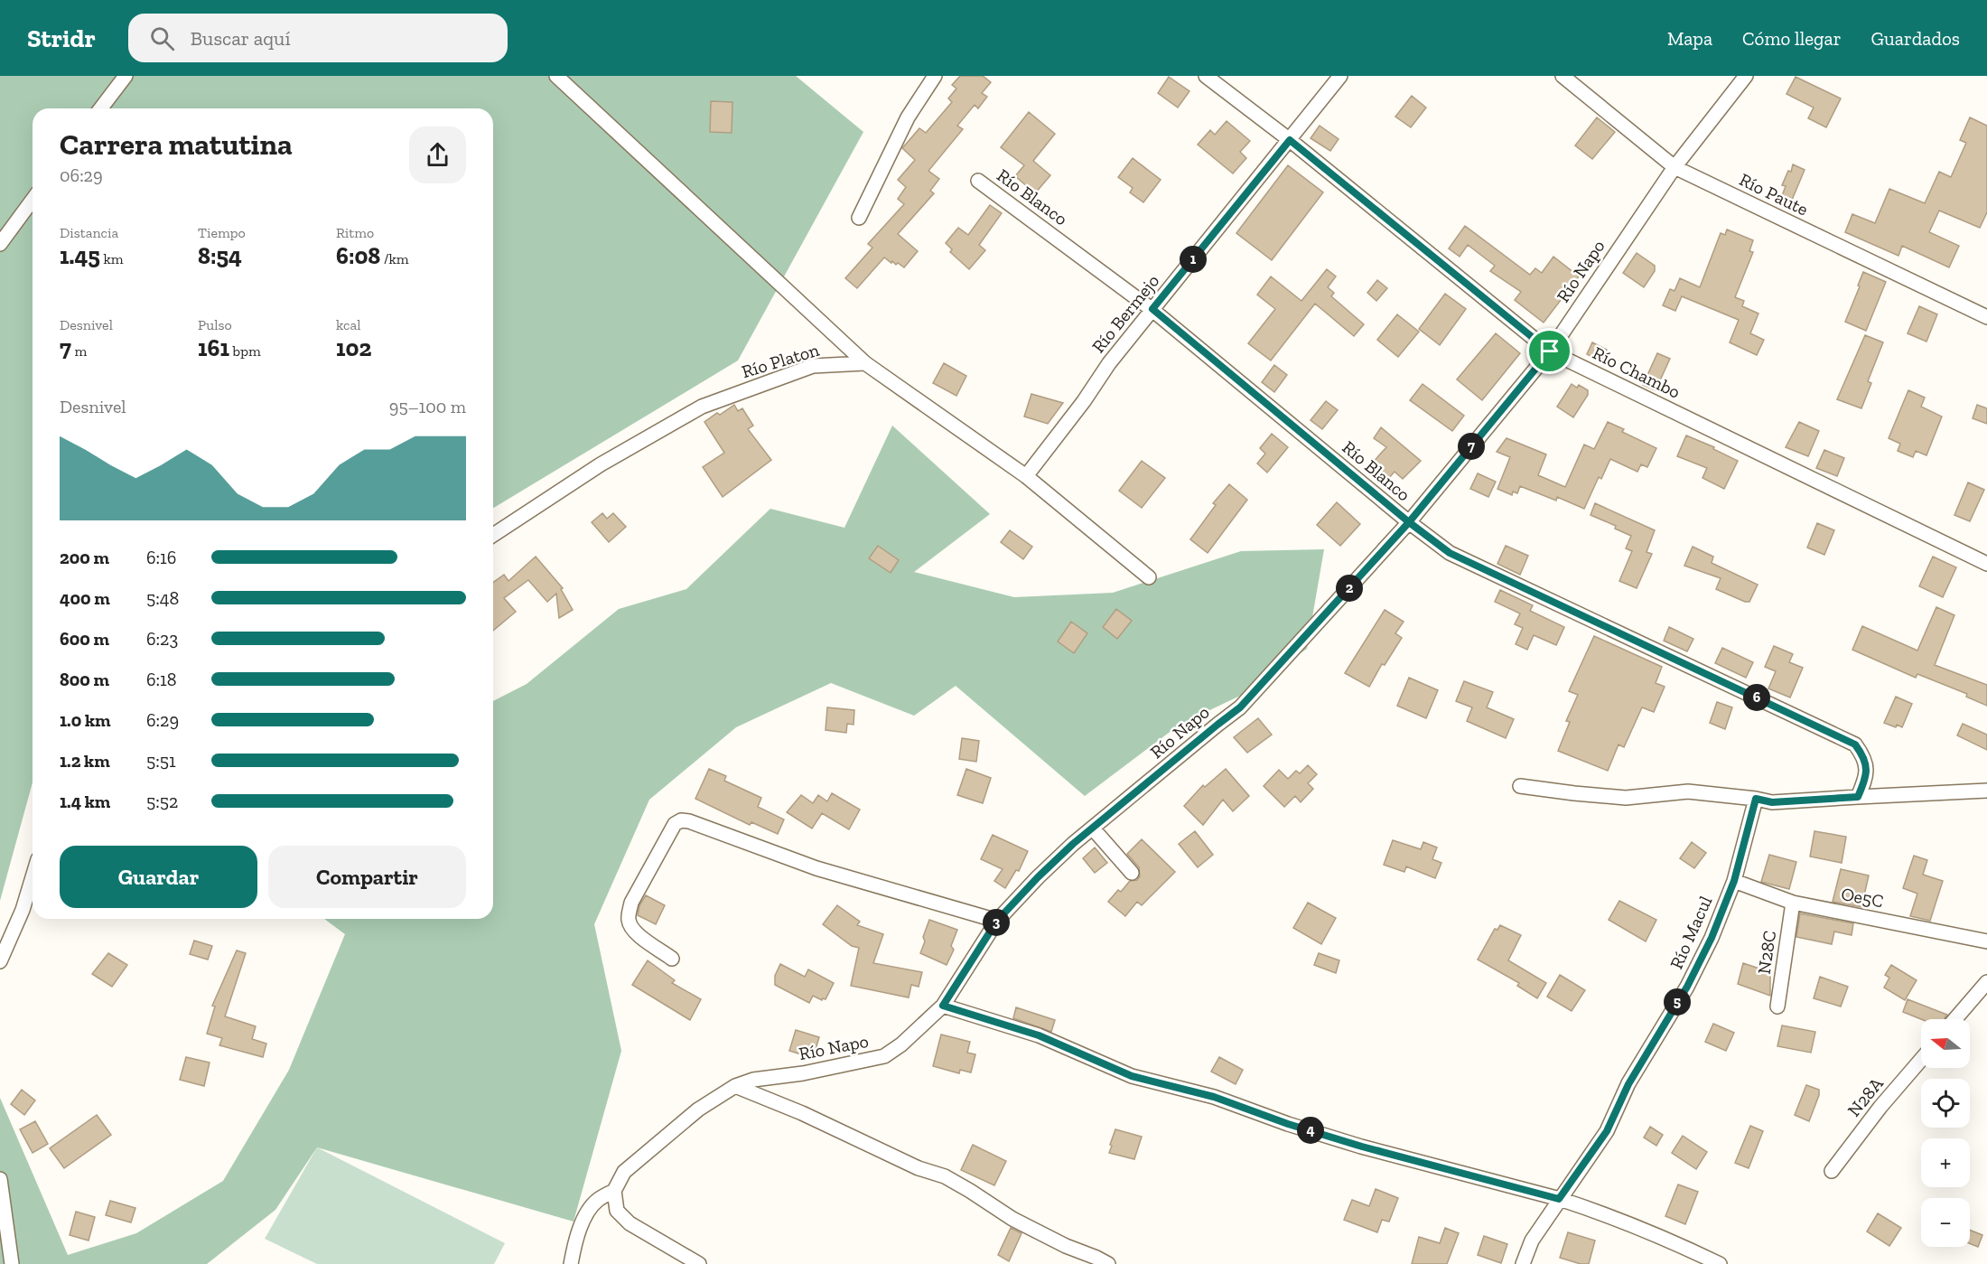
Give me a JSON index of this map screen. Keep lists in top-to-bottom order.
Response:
{
  "streets": {
    "street": [
      "Río Paute",
      "Río Blanco",
      "Río Napo",
      "Río Bermejo",
      "Río Platon",
      "Río Chambo",
      "Oe5C",
      "Río Macul",
      "N28C",
      "N28A"
    ]
  },
  "crossings": [
    ["Río Paute", "Río Napo"],
    ["Río Blanco", "Río Napo"],
    ["Río Blanco", "Río Bermejo"],
    ["Río Napo", "Río Chambo"],
    ["Río Bermejo", "Río Chambo"],
    ["Oe5C", "Río Macul"],
    ["Oe5C", "N28C"]
  ],
  "north": "left",
  "page": {
    "header": "Stridr",
    "search": "Buscar aquí",
    "nav": ["Mapa", "Cómo llegar", "Guardados"],
    "heading": ["Carrera matutina", "06:29"],
    "stats": [
      ["Distancia", "1.45 km"],
      ["Tiempo", "8:54"],
      ["Ritmo", "6:08 /km"],
      ["Desnivel", "7 m"],
      ["Pulso", "161 bpm"],
      ["kcal", "102"]
    ],
    "pins": [
      "1",
      "7",
      "2",
      "6",
      "3",
      "5",
      "4"
    ],
    "chart": ["Desnivel", "95–100 m"],
    "list": [
      {
        "name": "200 m",
        "note": "6:16"
      },
      {
        "name": "400 m",
        "note": "5:48"
      },
      {
        "name": "600 m",
        "note": "6:23"
      },
      {
        "name": "800 m",
        "note": "6:18"
      },
      {
        "name": "1.0 km",
        "note": "6:29"
      },
      {
        "name": "1.2 km",
        "note": "5:51"
      },
      {
        "name": "1.4 km",
        "note": "5:52"
      }
    ],
    "buttons": ["Guardar", "Compartir"],
    "map_buttons": ["+", "−"]
  }
}
